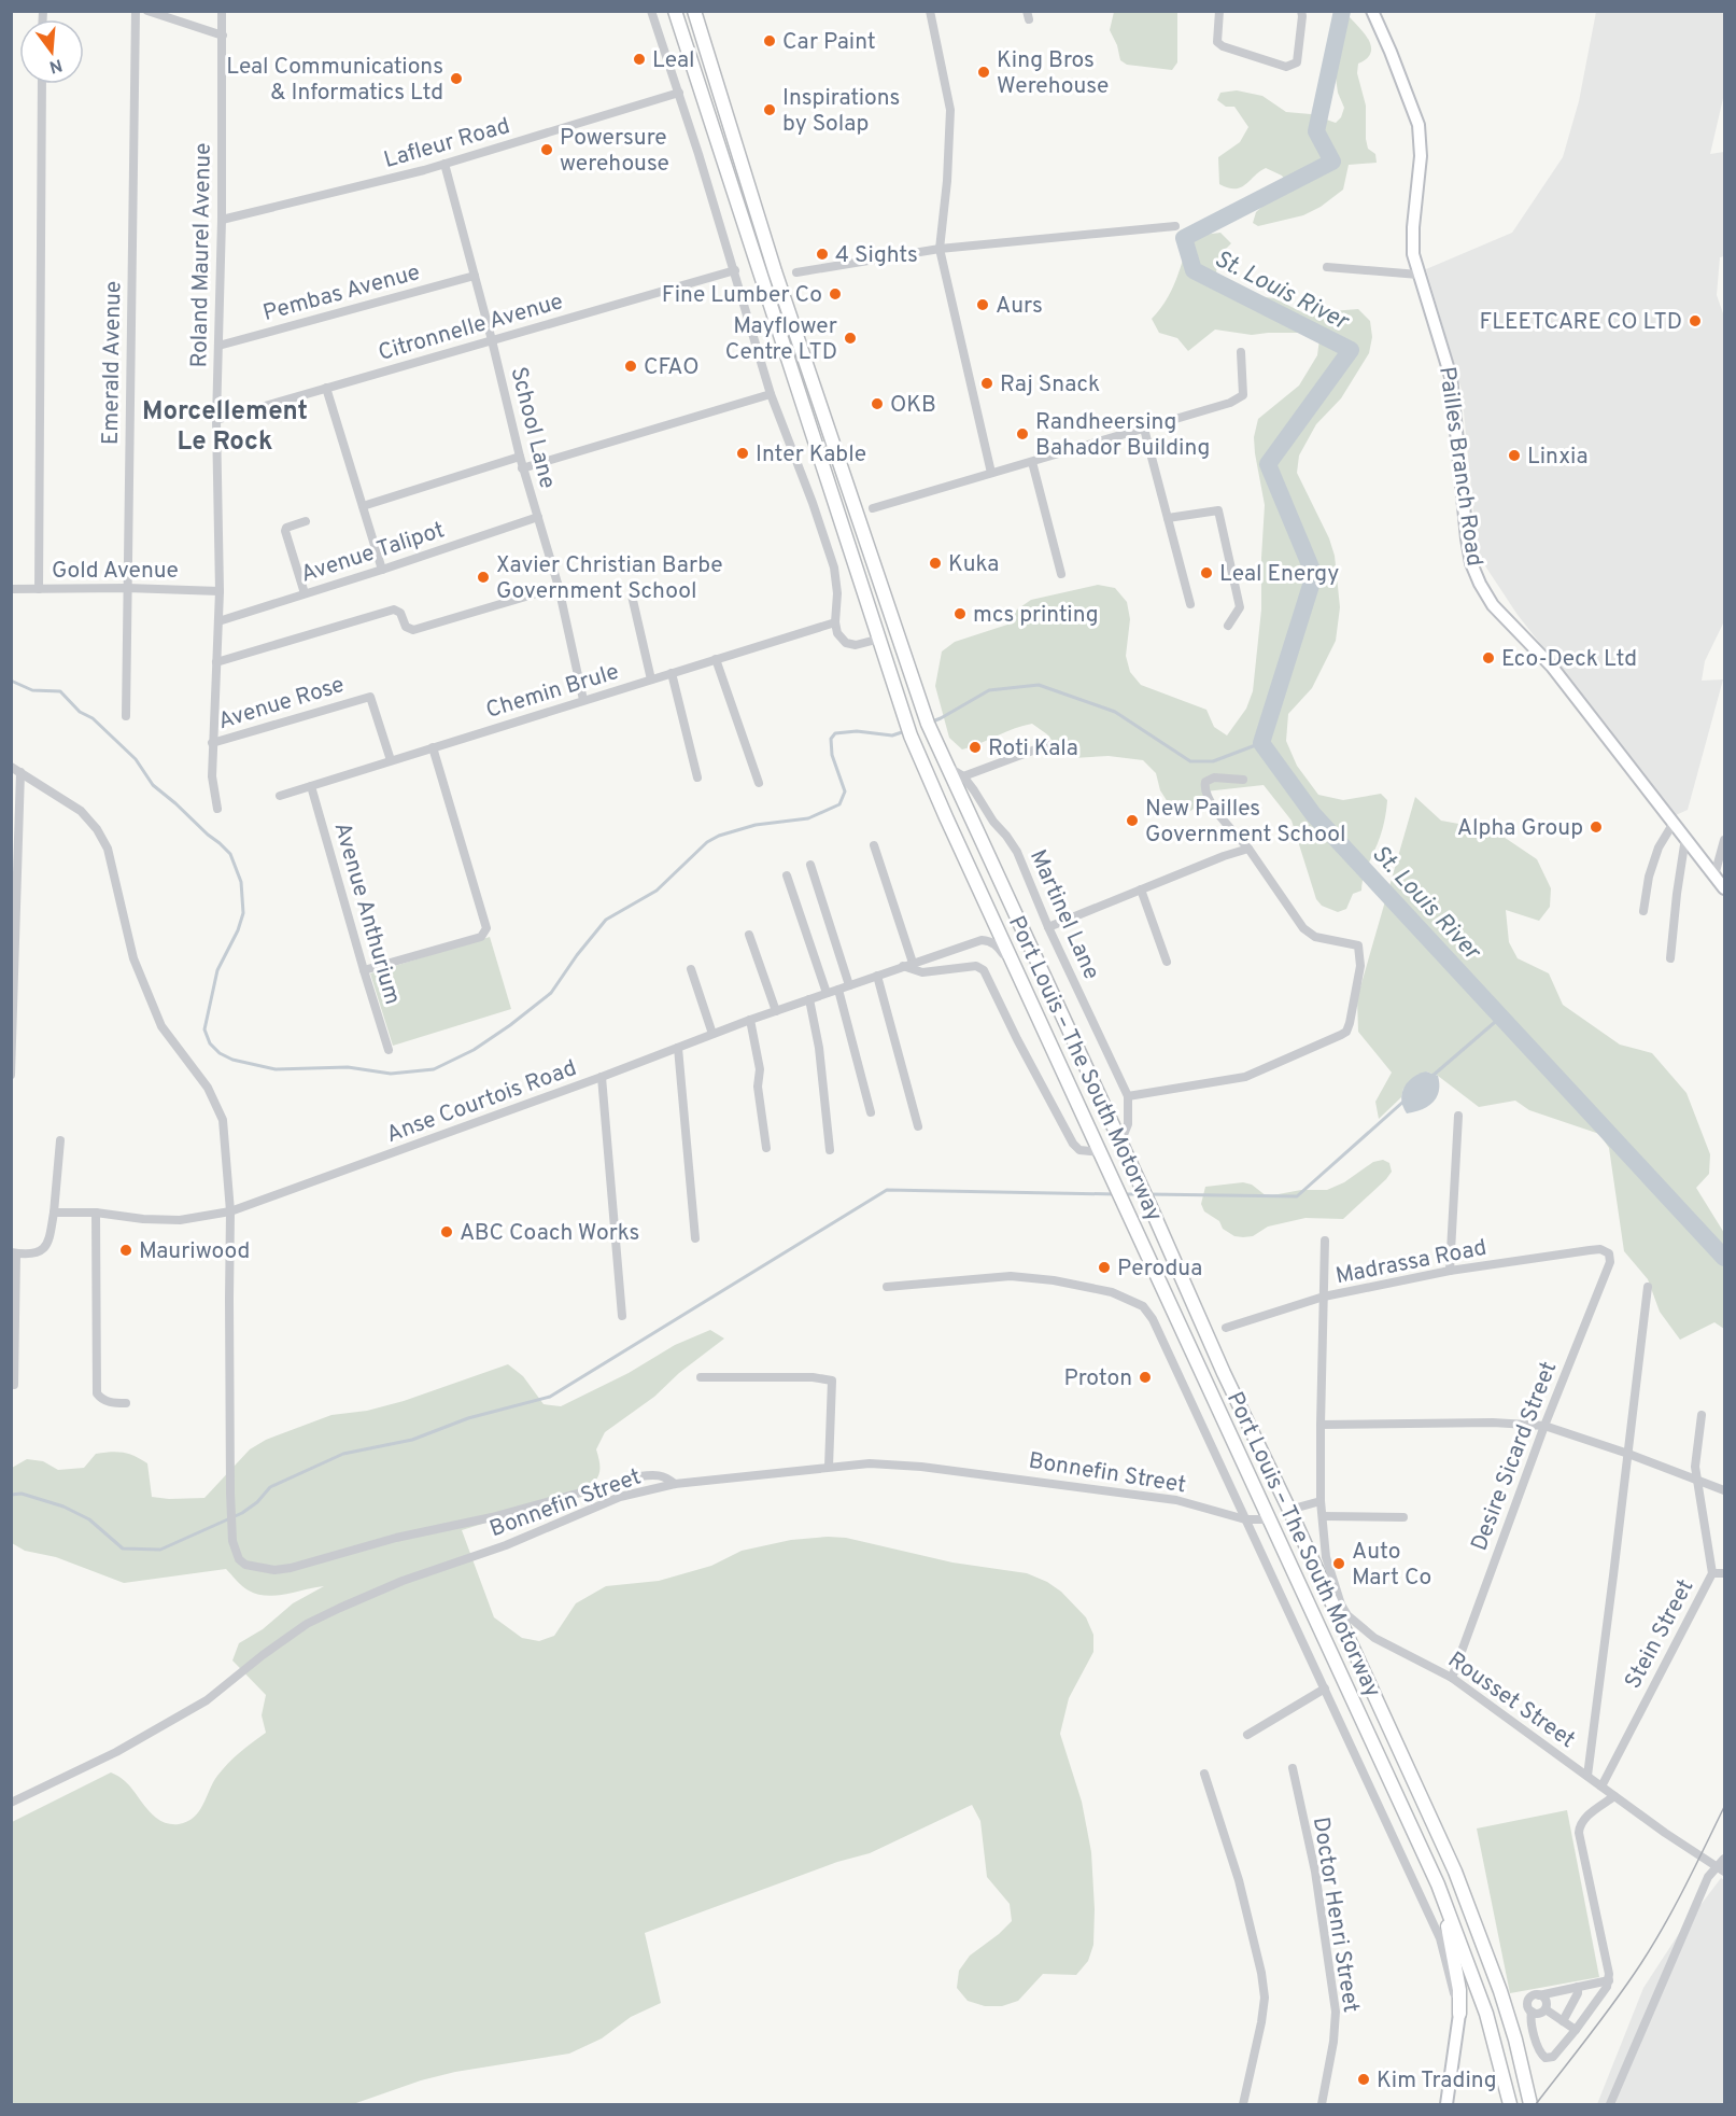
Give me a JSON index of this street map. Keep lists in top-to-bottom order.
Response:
{
  "streets": {
    "highway": ["Port Louis – The South Motorway"],
    "main road": ["Pailles Branch Road"],
    "street": [
      "Lafleur Road",
      "Roland Maurel Avenue",
      "Pembas Avenue",
      "Citronnelle Avenue",
      "Emerald Avenue",
      "School Lane",
      "Avenue Talipot",
      "Gold Avenue",
      "Chemin Brule",
      "Avenue Rose",
      "Avenue Anthurium",
      "Martinel Lane",
      "Anse Courtois Road",
      "Madrassa Road",
      "Desire Sicard Street",
      "Bonnefin Street",
      "Stein Street",
      "Rousset Street",
      "Doctor Henri Street"
    ]
  },
  "crossings": [
    ["Lafleur Road", "Roland Maurel Avenue"],
    ["Lafleur Road", "School Lane"],
    ["Roland Maurel Avenue", "Pembas Avenue"],
    ["Roland Maurel Avenue", "Citronnelle Avenue"],
    ["Roland Maurel Avenue", "Avenue Talipot"],
    ["Roland Maurel Avenue", "Gold Avenue"],
    ["Roland Maurel Avenue", "Avenue Rose"],
    ["Pembas Avenue", "School Lane"],
    ["Citronnelle Avenue", "School Lane"],
    ["Emerald Avenue", "Gold Avenue"],
    ["School Lane", "Avenue Talipot"],
    ["School Lane", "Chemin Brule"],
    ["Chemin Brule", "Avenue Rose"],
    ["Chemin Brule", "Avenue Anthurium"],
    ["Martinel Lane", "Port Louis – The South Motorway"],
    ["Port Louis – The South Motorway", "Bonnefin Street"],
    ["Madrassa Road", "Desire Sicard Street"],
    ["Madrassa Road", "Rousset Street"],
    ["Desire Sicard Street", "Rousset Street"],
    ["Stein Street", "Rousset Street"]
  ],
  "districts": ["Morcellement Le Rock"],
  "water": ["St. Louis River"],
  "places": [
    "Car Paint",
    "Leal",
    "King Bros Werehouse",
    "Leal Communications & Informatics Ltd",
    "Inspirations by Solap",
    "Powersure werehouse",
    "4 Sights",
    "Fine Lumber Co",
    "Aurs",
    "FLEETCARE CO LTD",
    "Mayflower Centre LTD",
    "CFAO",
    "Raj Snack",
    "OKB",
    "Randheersing Bahador Building",
    "Inter Kable",
    "Linxia",
    "Kuka",
    "Leal Energy",
    "Xavier Christian Barbe Government School",
    "mcs printing",
    "Eco-Deck Ltd",
    "Roti Kala",
    "New Pailles Government School",
    "Alpha Group",
    "ABC Coach Works",
    "Mauriwood",
    "Perodua",
    "Proton",
    "Auto Mart Co",
    "Kim Trading"
  ],
  "north": "bottom"
}
